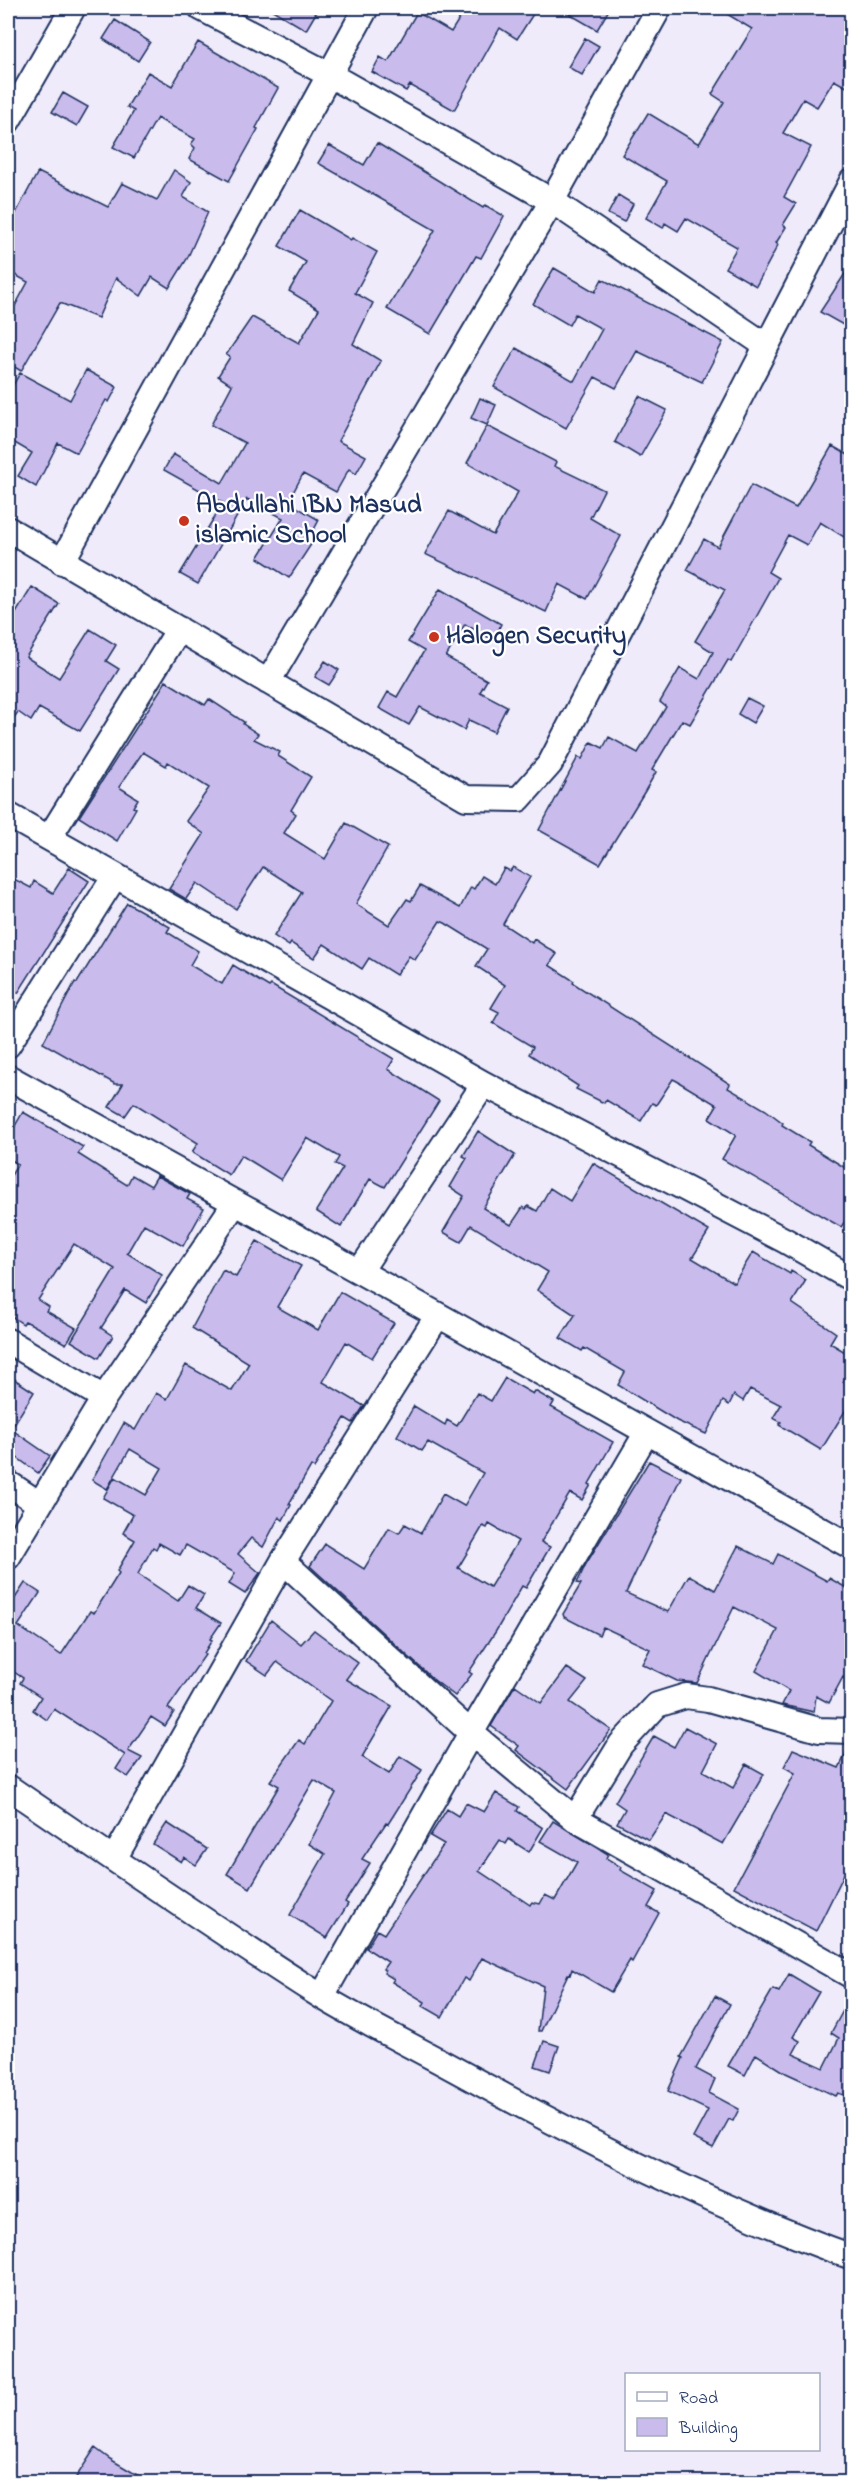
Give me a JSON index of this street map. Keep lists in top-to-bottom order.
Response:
{
  "places": ["Abdullahi IBN Masud islamic School", "Halogen Security"],
  "legend": ["Road", "Building"]
}
